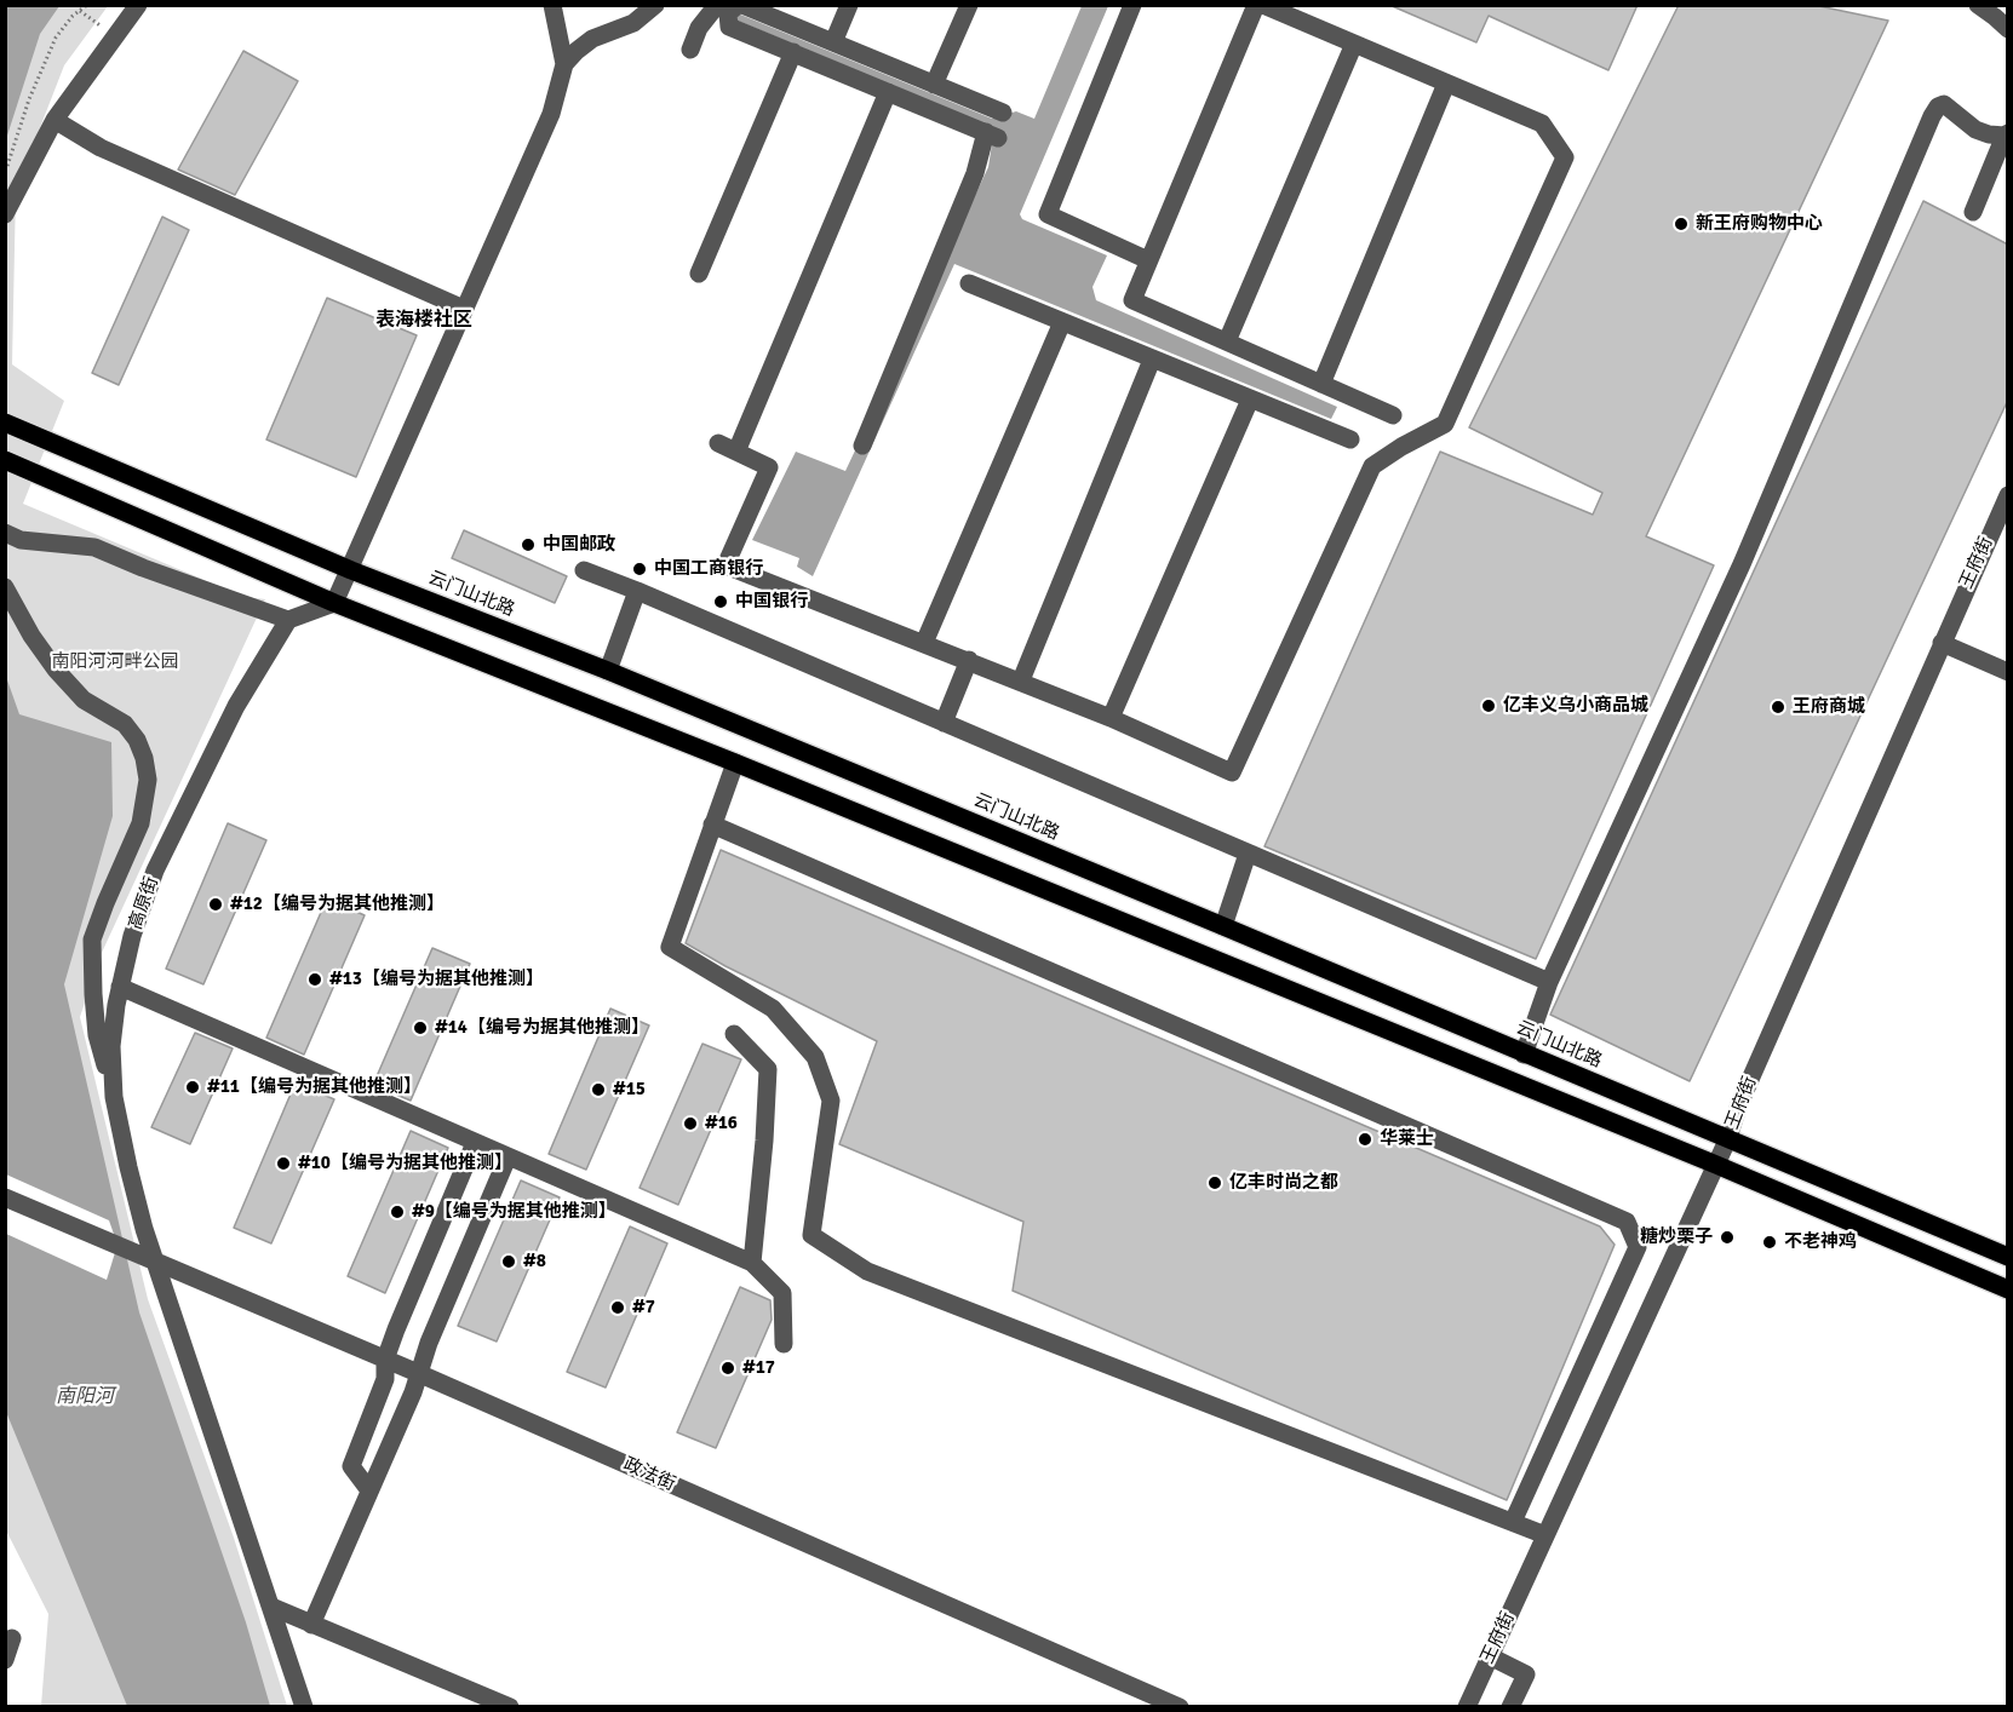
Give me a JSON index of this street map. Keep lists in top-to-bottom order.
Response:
{
  "streets": {
    "main road": ["云门山北路"],
    "street": ["王府街", "高原街", "政法街"]
  },
  "crossings": [
    ["王府街", "云门山北路"],
    ["高原街", "政法街"]
  ],
  "districts": ["表海楼社区"],
  "water": ["南阳河"],
  "parks": ["南阳河河畔公园"],
  "places": [
    "新王府购物中心",
    "中国邮政",
    "中国工商银行",
    "中国银行",
    "亿丰义乌小商品城",
    "王府商城",
    "#12【编号为据其他推测】",
    "#13【编号为据其他推测】",
    "#14【编号为据其他推测】",
    "#11【编号为据其他推测】",
    "#15",
    "#16",
    "华莱士",
    "#10【编号为据其他推测】",
    "亿丰时尚之都",
    "#9【编号为据其他推测】",
    "糖炒栗子",
    "不老神鸡",
    "#8",
    "#7",
    "#17"
  ]
}
